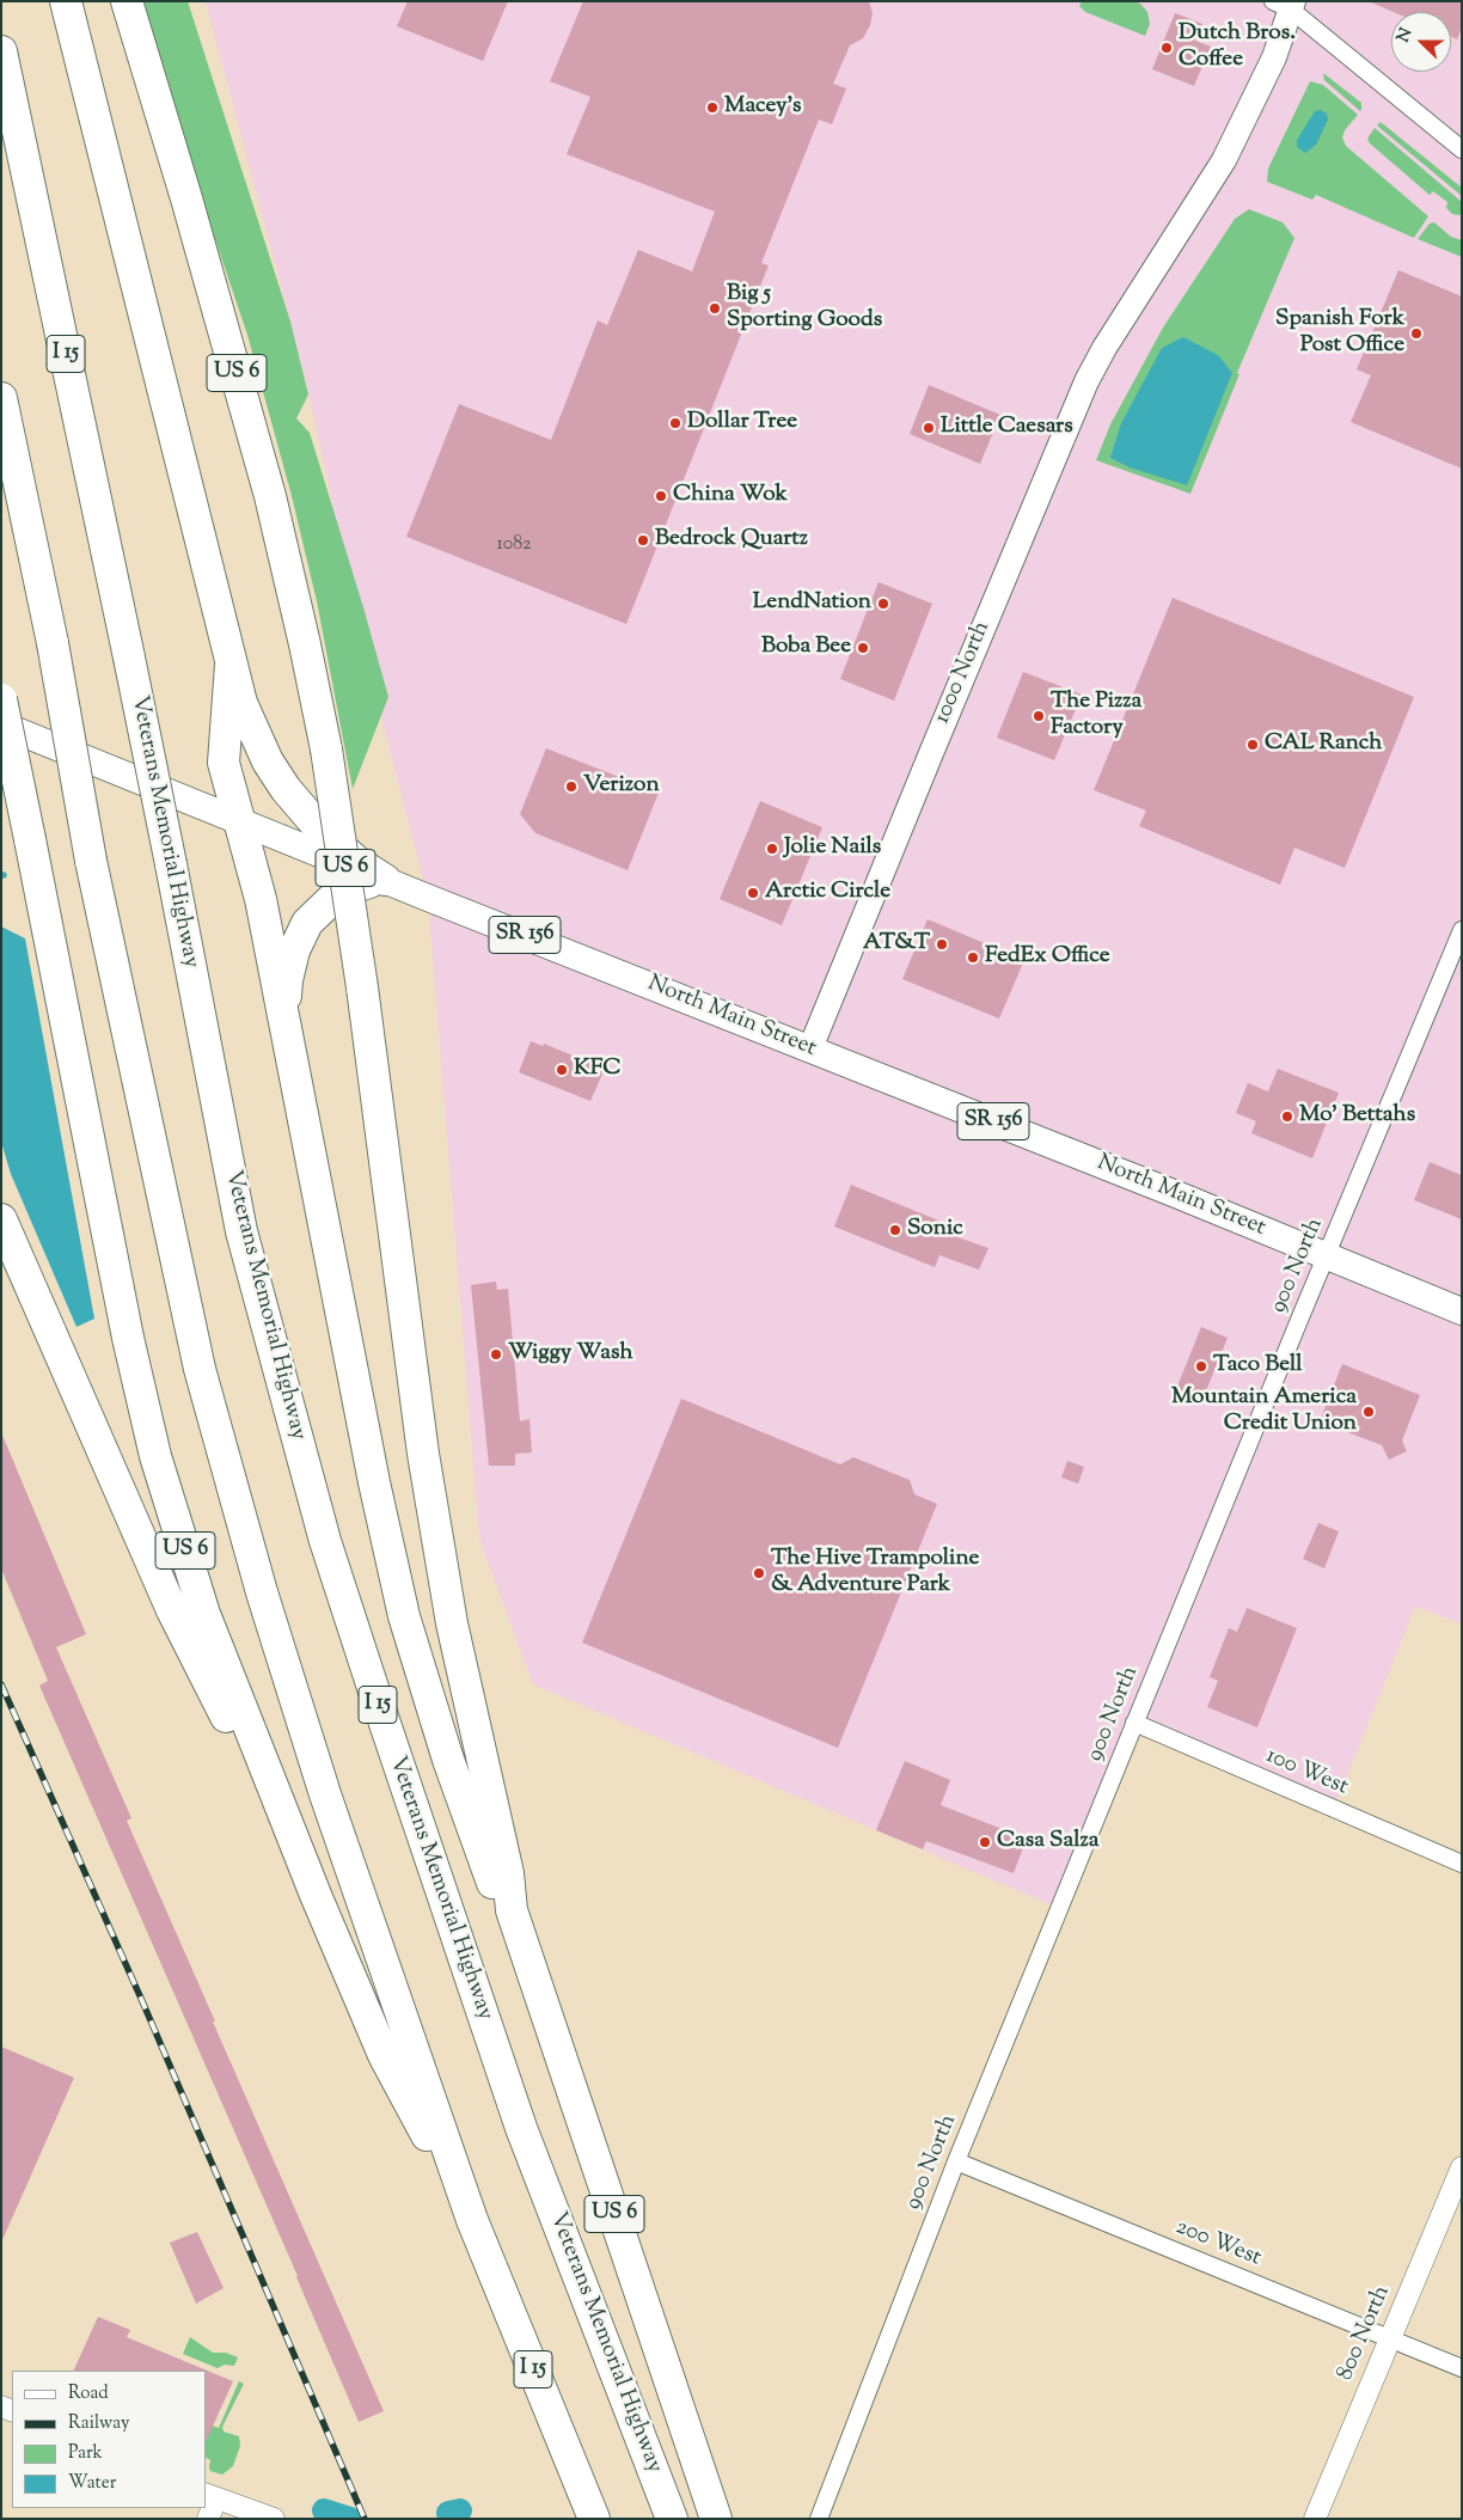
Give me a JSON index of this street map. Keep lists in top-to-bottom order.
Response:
{
  "streets": {
    "highway": ["I 15", "US 6", "Veterans Memorial Highway"],
    "main road": ["1000 North", "SR 156", "North Main Street"],
    "street": [
      "900 North",
      "100 West",
      "200 West",
      "800 North"
    ]
  },
  "crossings": [
    ["I 15", "US 6"],
    ["1000 North", "North Main Street"],
    ["North Main Street", "900 North"],
    ["900 North", "100 West"],
    ["900 North", "200 West"],
    ["200 West", "800 North"]
  ],
  "places": [
    "Dutch Bros. Coffee",
    "Macey's",
    "Big 5 Sporting Goods",
    "Spanish Fork Post Office",
    "Dollar Tree",
    "Little Caesars",
    "China Wok",
    "Bedrock Quartz",
    "LendNation",
    "Boba Bee",
    "The Pizza Factory",
    "CAL Ranch",
    "Verizon",
    "Jolie Nails",
    "Arctic Circle",
    "AT&T",
    "FedEx Office",
    "KFC",
    "Mo' Bettahs",
    "Sonic",
    "Wiggy Wash",
    "Taco Bell",
    "Mountain America Credit Union",
    "The Hive Trampoline & Adventure Park",
    "Casa Salza"
  ],
  "house_numbers": ["1082"],
  "legend": [
    "Road",
    "Railway",
    "Park",
    "Water"
  ],
  "north": "left"
}
